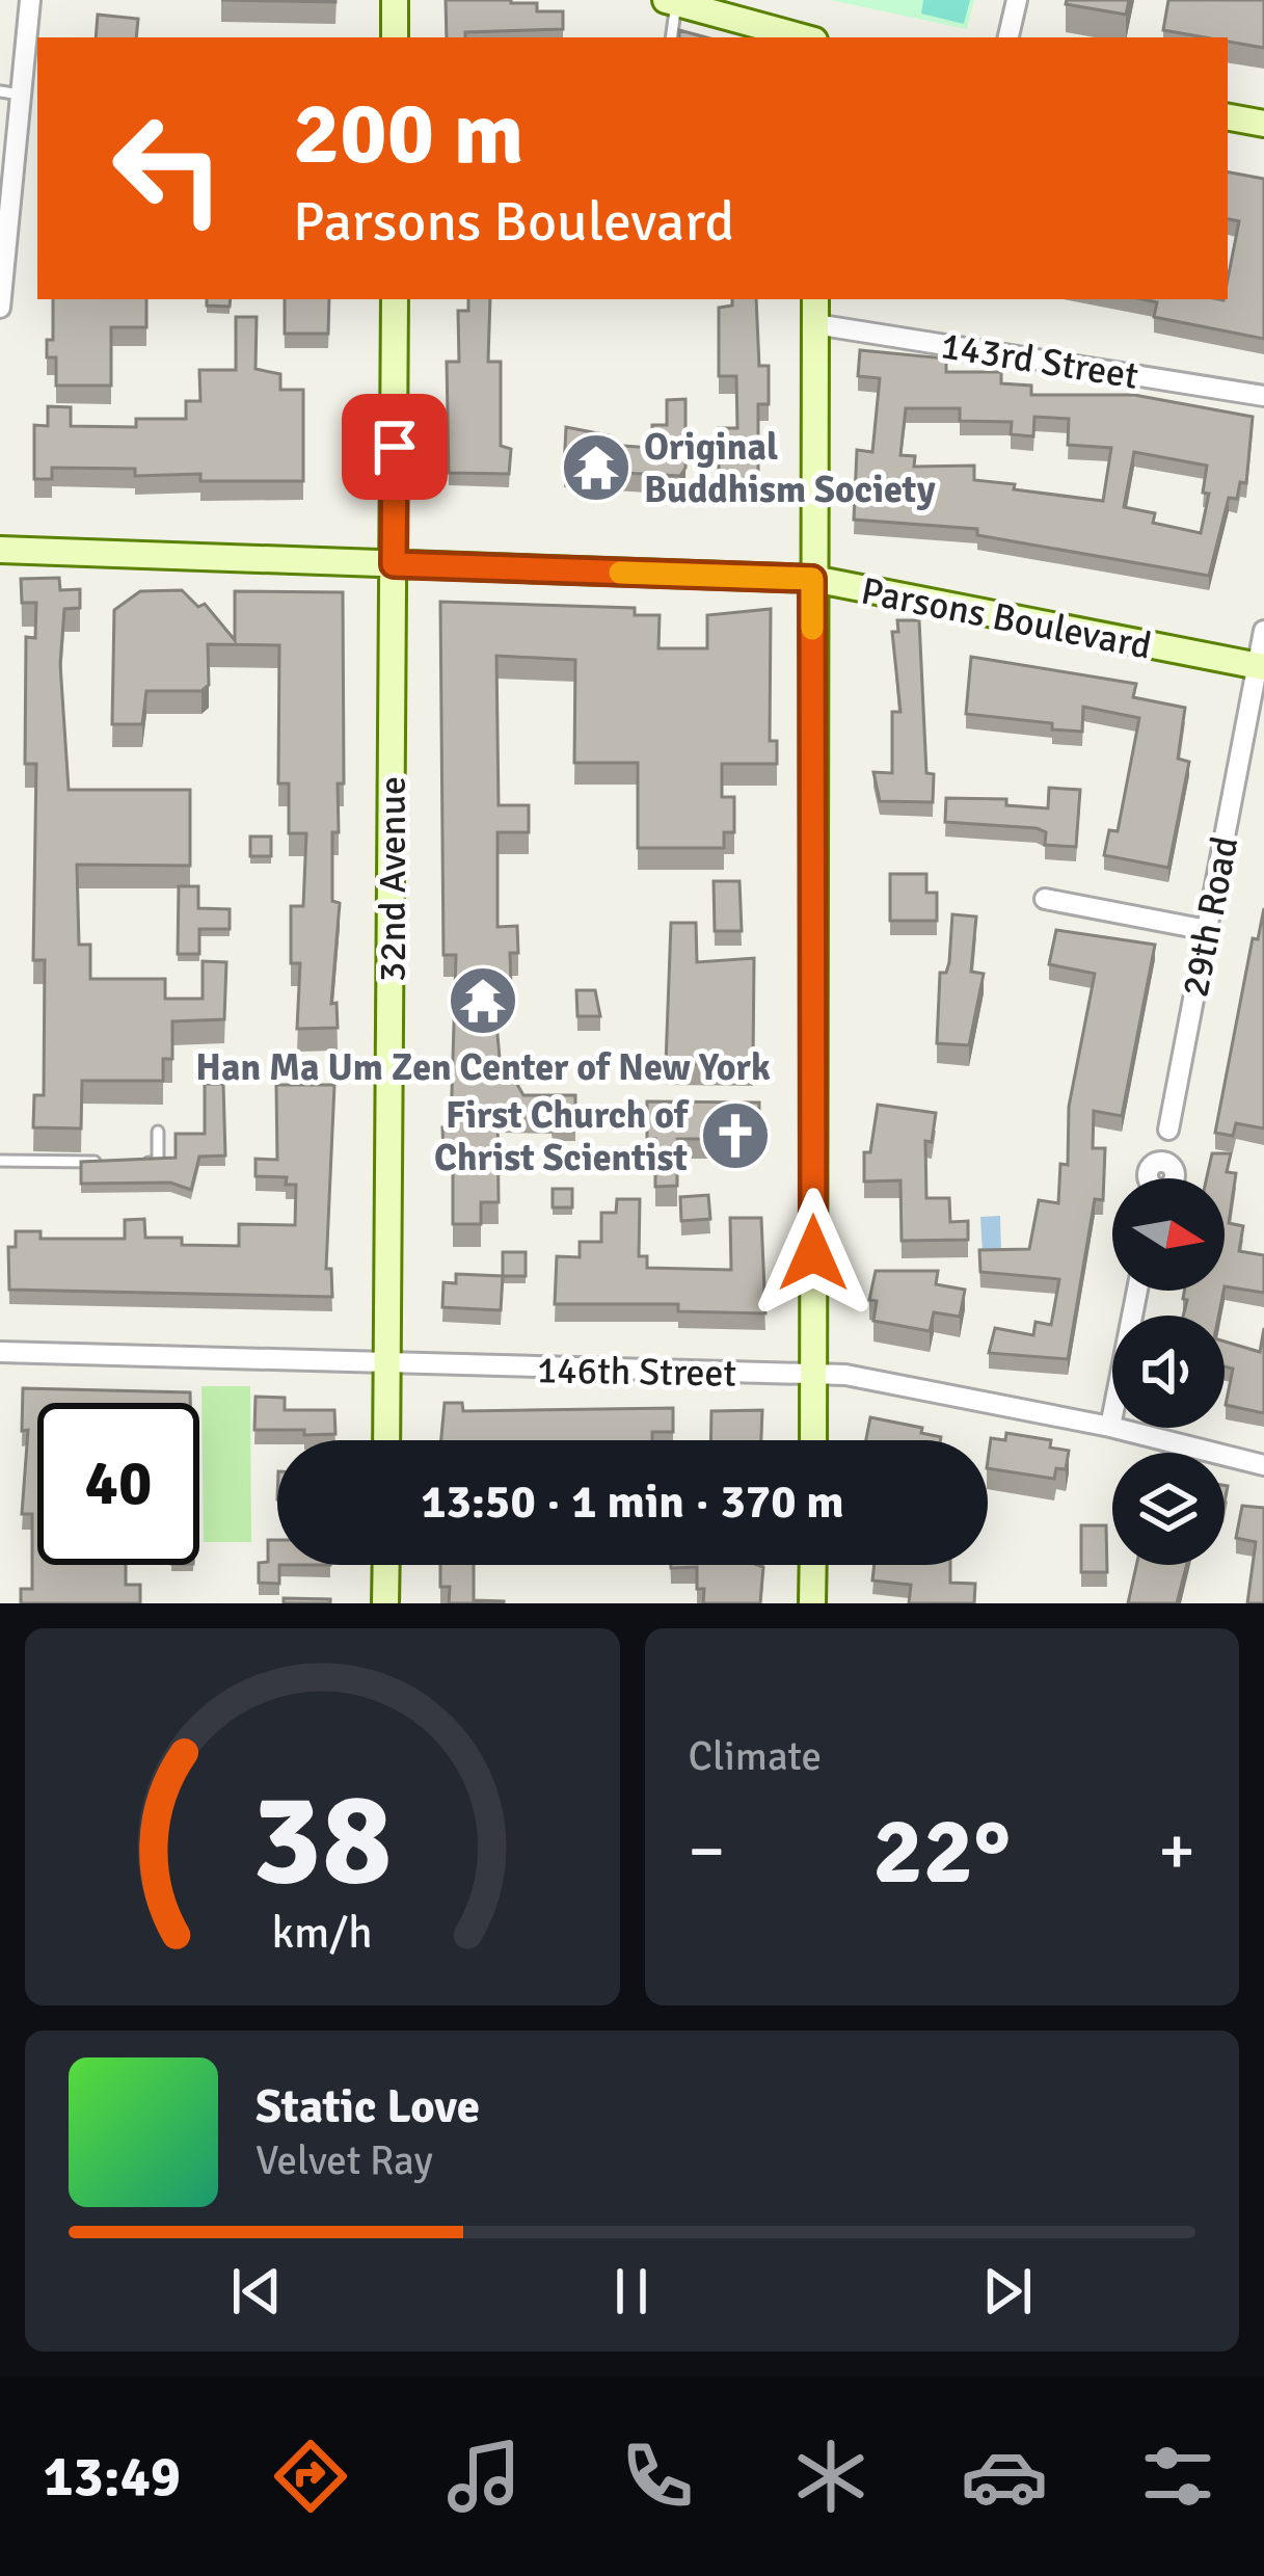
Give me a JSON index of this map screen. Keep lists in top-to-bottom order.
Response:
{
  "streets": {
    "street": [
      "143rd Street",
      "Parsons Boulevard",
      "32nd Avenue",
      "29th Road",
      "146th Street"
    ]
  },
  "crossings": [
    ["Parsons Boulevard", "32nd Avenue"],
    ["Parsons Boulevard", "29th Road"],
    ["32nd Avenue", "146th Street"]
  ],
  "places": {
    "temple": ["Original Buddhism Society", "Han Ma Um Zen Center of New York"],
    "church": ["First Church of Christ Scientist"]
  },
  "north": "right",
  "page": {
    "turn": ["200 m", "Parsons Boulevard"],
    "limit": "40",
    "trip": "13:50 · 1 min · 370 m",
    "tile": "Climate",
    "heat": ["−", "22°", "+"],
    "song": ["Static Love", "Velvet Ray"],
    "tabs": "13:49",
    "gauge": ["38", "km/h"]
  }
}
